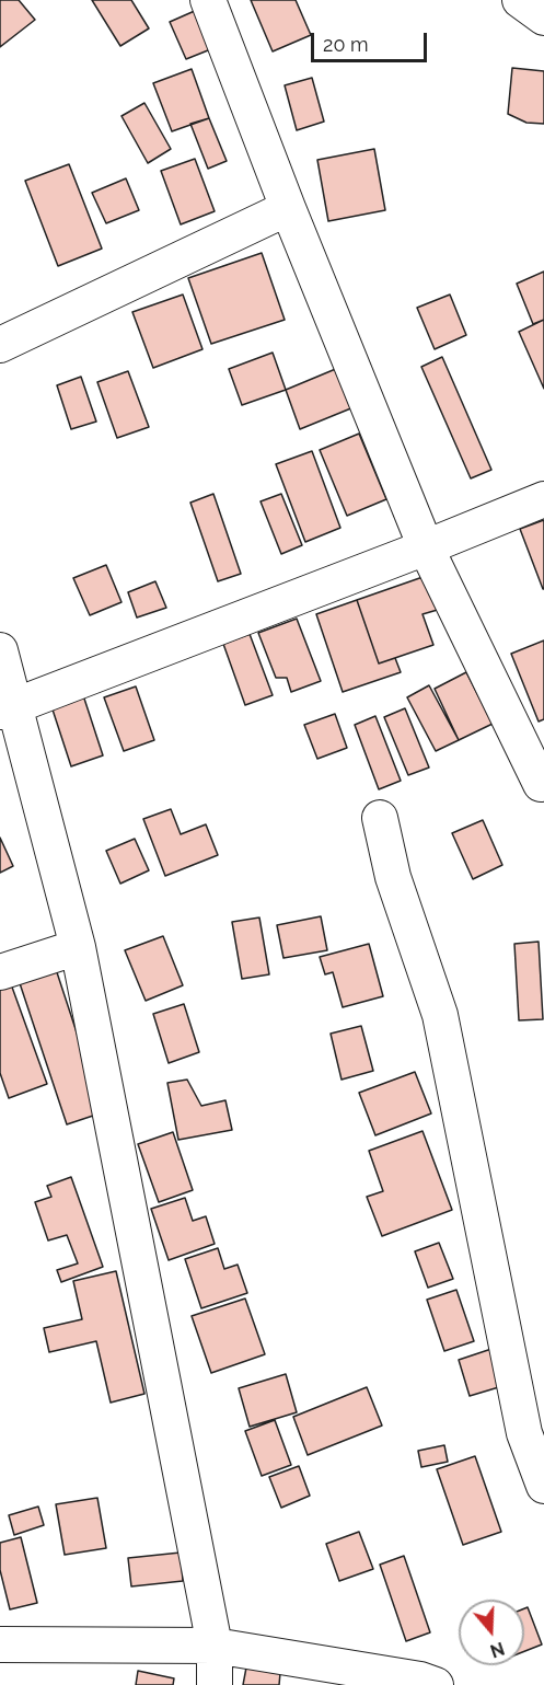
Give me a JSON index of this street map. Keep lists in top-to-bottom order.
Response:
{
  "scale_bar": "20 m",
  "north": "bottom"
}
